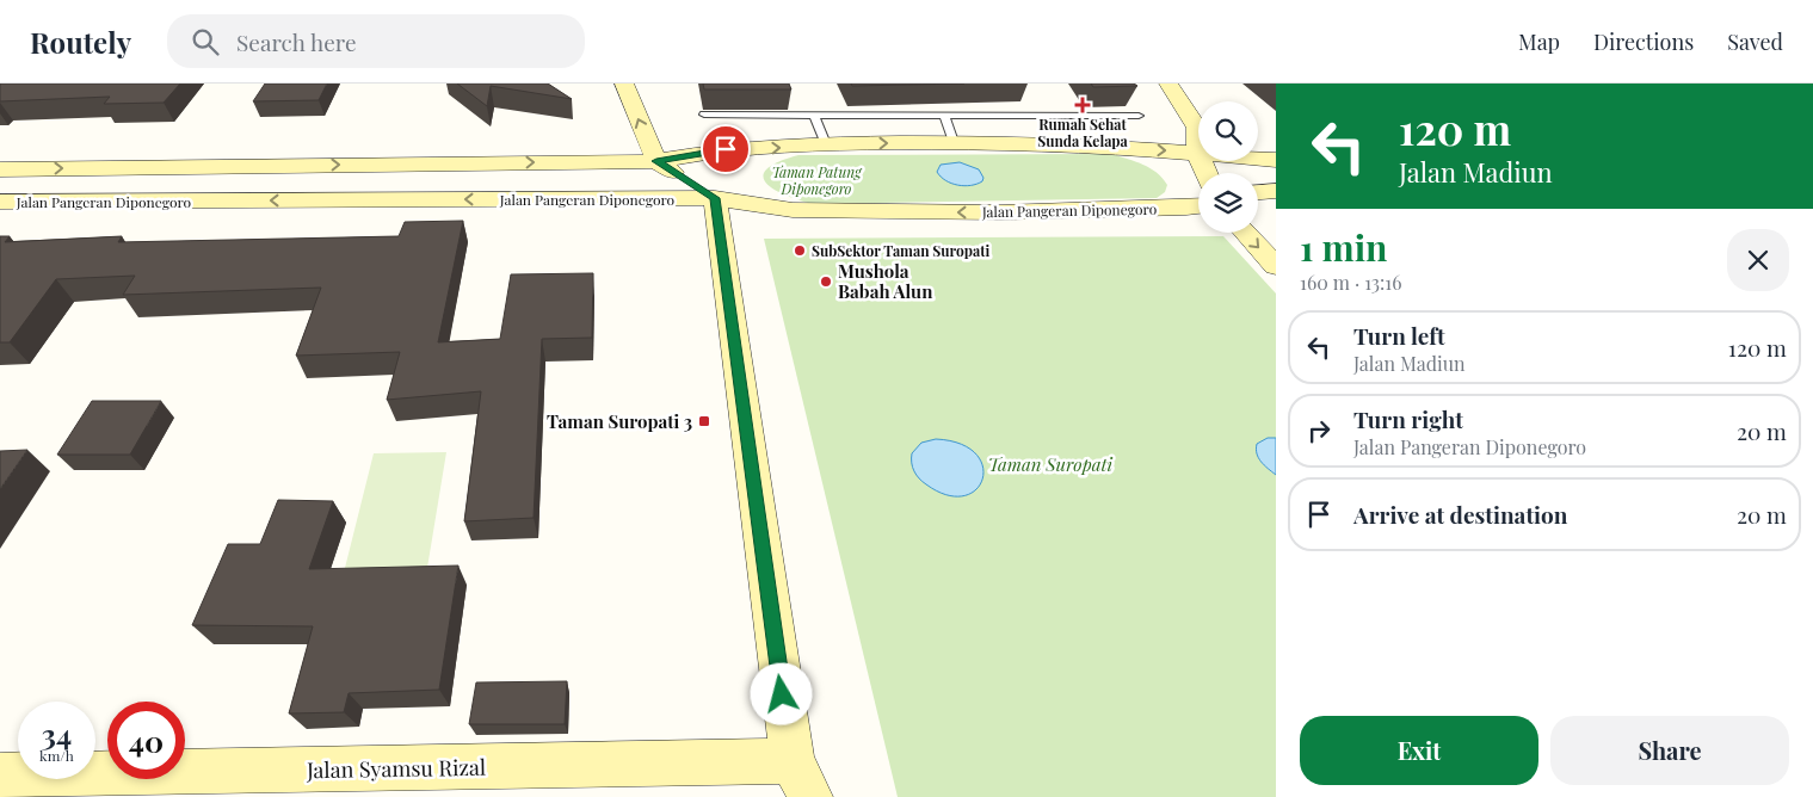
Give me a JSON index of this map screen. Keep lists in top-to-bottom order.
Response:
{
  "streets": {
    "main road": ["Jalan Pangeran Diponegoro", "Jalan Syamsu Rizal"]
  },
  "parks": ["Taman Patung Diponegoro", "Taman Suropati"],
  "places": {
    "health": ["Rumah Sehat Sunda Kelapa"],
    "other": ["SubSektor Taman Suropati", "Mushola Babah Alun"],
    "transit": ["Taman Suropati 3"]
  },
  "page": {
    "header": "Routely",
    "search": "Search here",
    "nav": ["Map", "Directions", "Saved"],
    "turn": ["120 m", "Jalan Madiun"],
    "heading": ["1 min", "160 m · 13:16"],
    "list": [
      {
        "name": "Turn left",
        "note": "Jalan Madiun",
        "value": "120 m"
      },
      {
        "name": "Turn right",
        "note": "Jalan Pangeran Diponegoro",
        "value": "20 m"
      },
      {
        "name": "Arrive at destination",
        "value": "20 m"
      }
    ],
    "speed": "34 km/h",
    "limit": "40",
    "buttons": ["Exit", "Share"]
  }
}
